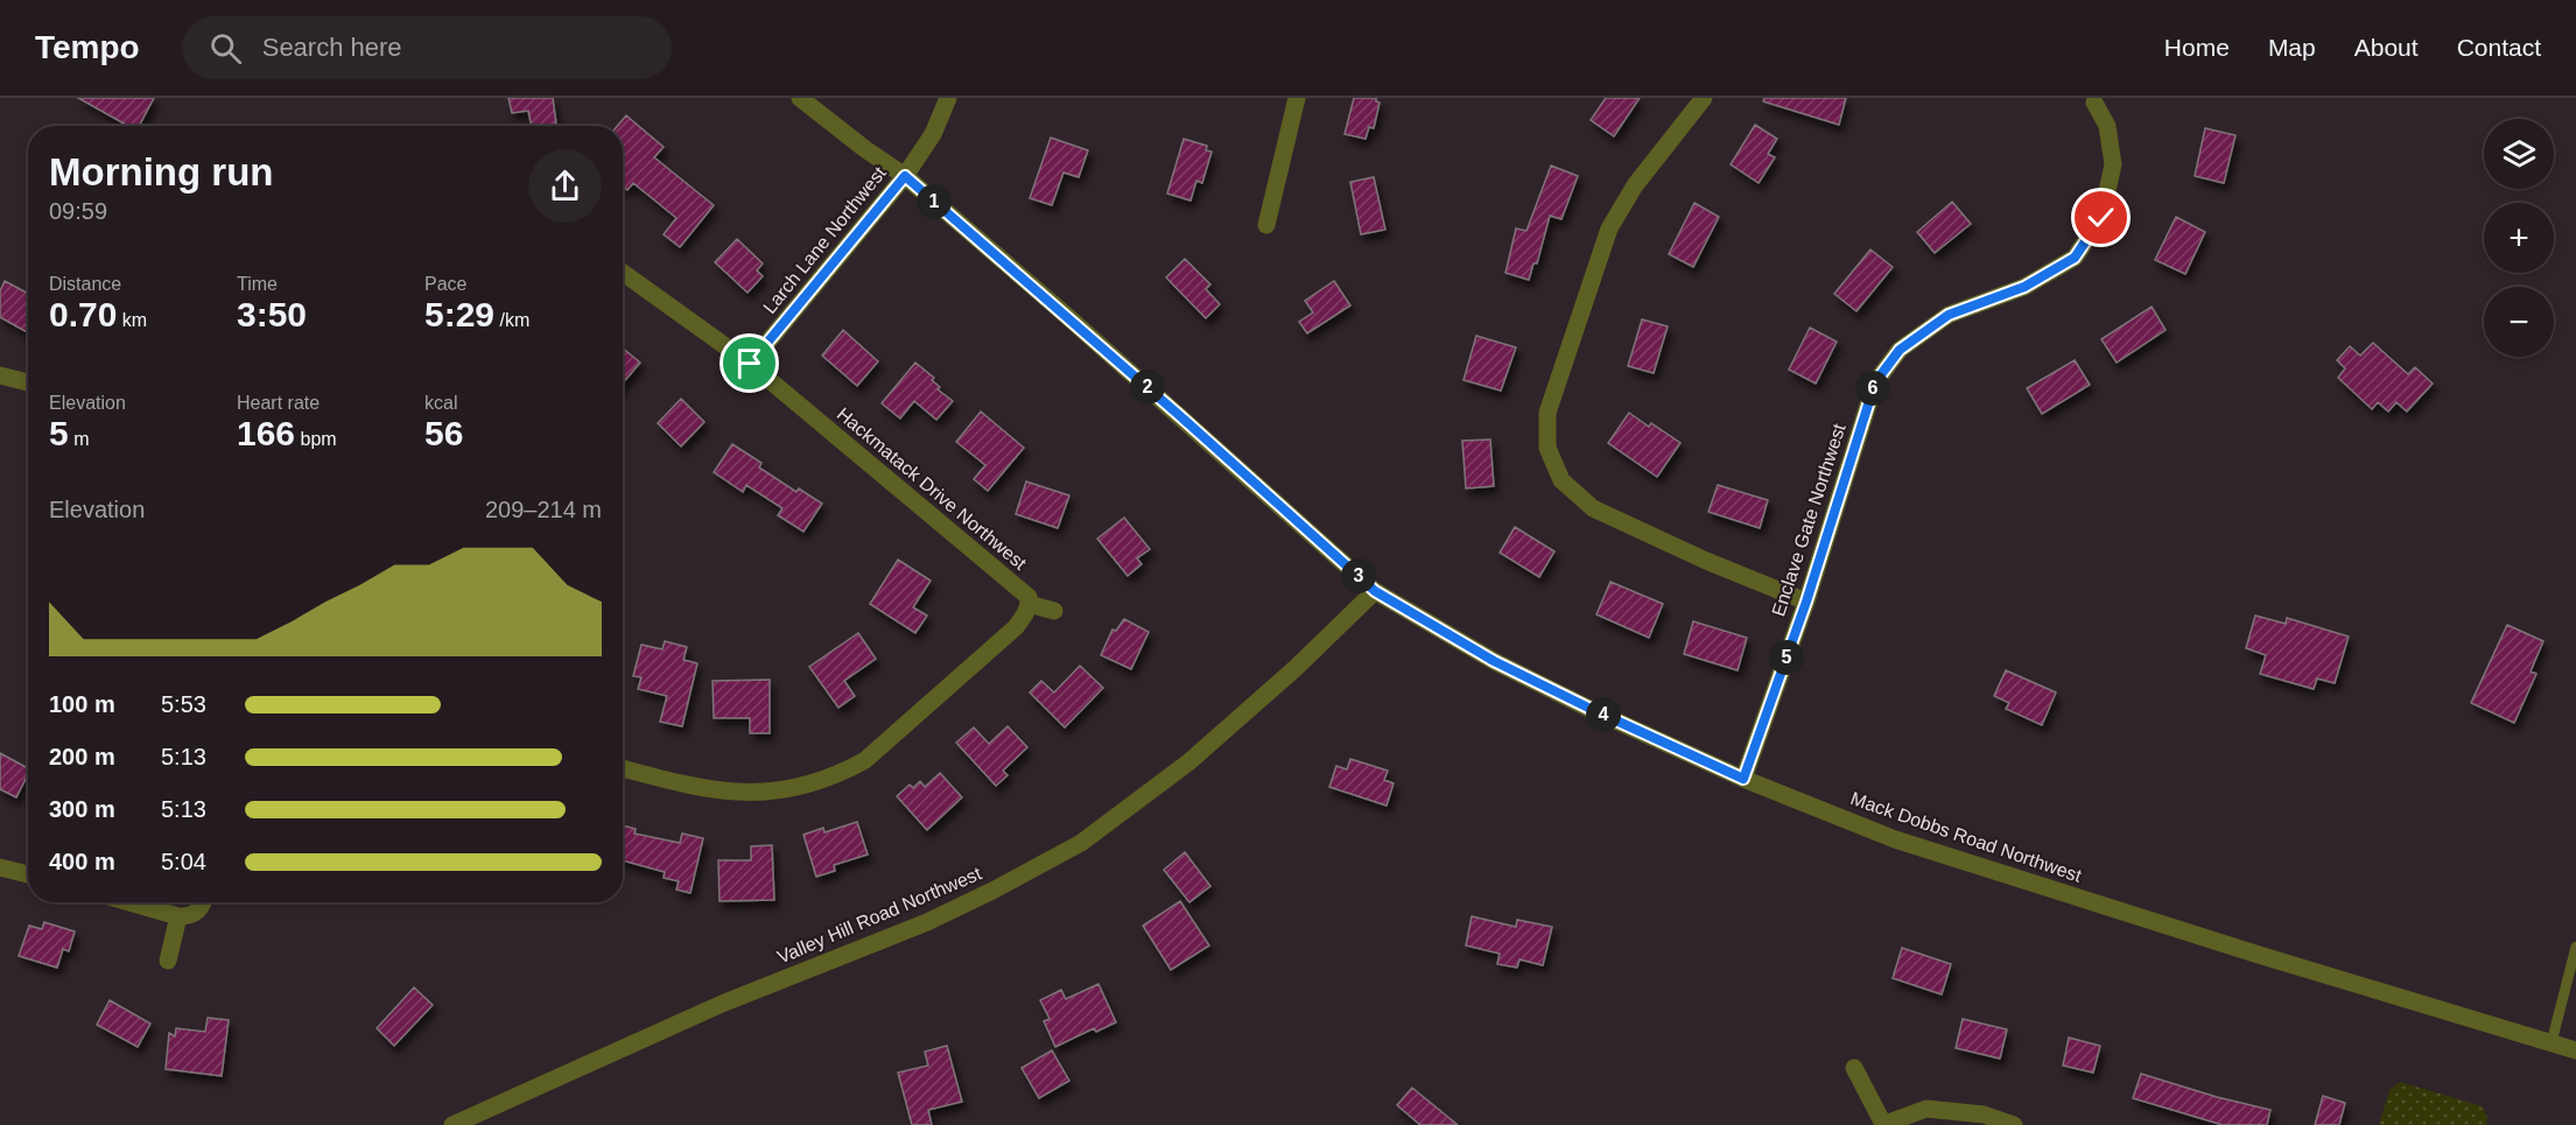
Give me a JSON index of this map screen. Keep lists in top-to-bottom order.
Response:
{
  "streets": {
    "street": [
      "Larch Lane Northwest",
      "Hackmatack Drive Northwest",
      "Enclave Gate Northwest",
      "Mack Dobbs Road Northwest",
      "Valley Hill Road Northwest"
    ]
  },
  "crossings": [
    ["Larch Lane Northwest", "Hackmatack Drive Northwest"],
    ["Larch Lane Northwest", "Mack Dobbs Road Northwest"],
    ["Enclave Gate Northwest", "Mack Dobbs Road Northwest"],
    ["Mack Dobbs Road Northwest", "Valley Hill Road Northwest"]
  ],
  "page": {
    "header": "Tempo",
    "search": "Search here",
    "nav": [
      "Home",
      "Map",
      "About",
      "Contact"
    ],
    "map_buttons": ["+", "−"],
    "heading": ["Morning run", "09:59"],
    "pins": [
      "1",
      "2",
      "6",
      "3",
      "5",
      "4"
    ],
    "stats": [
      ["Distance", "0.70 km"],
      ["Time", "3:50"],
      ["Pace", "5:29 /km"],
      ["Elevation", "5 m"],
      ["Heart rate", "166 bpm"],
      ["kcal", "56"]
    ],
    "chart": ["Elevation", "209–214 m"],
    "list": [
      {
        "name": "100 m",
        "note": "5:53"
      },
      {
        "name": "200 m",
        "note": "5:13"
      },
      {
        "name": "300 m",
        "note": "5:13"
      },
      {
        "name": "400 m",
        "note": "5:04"
      }
    ]
  }
}
